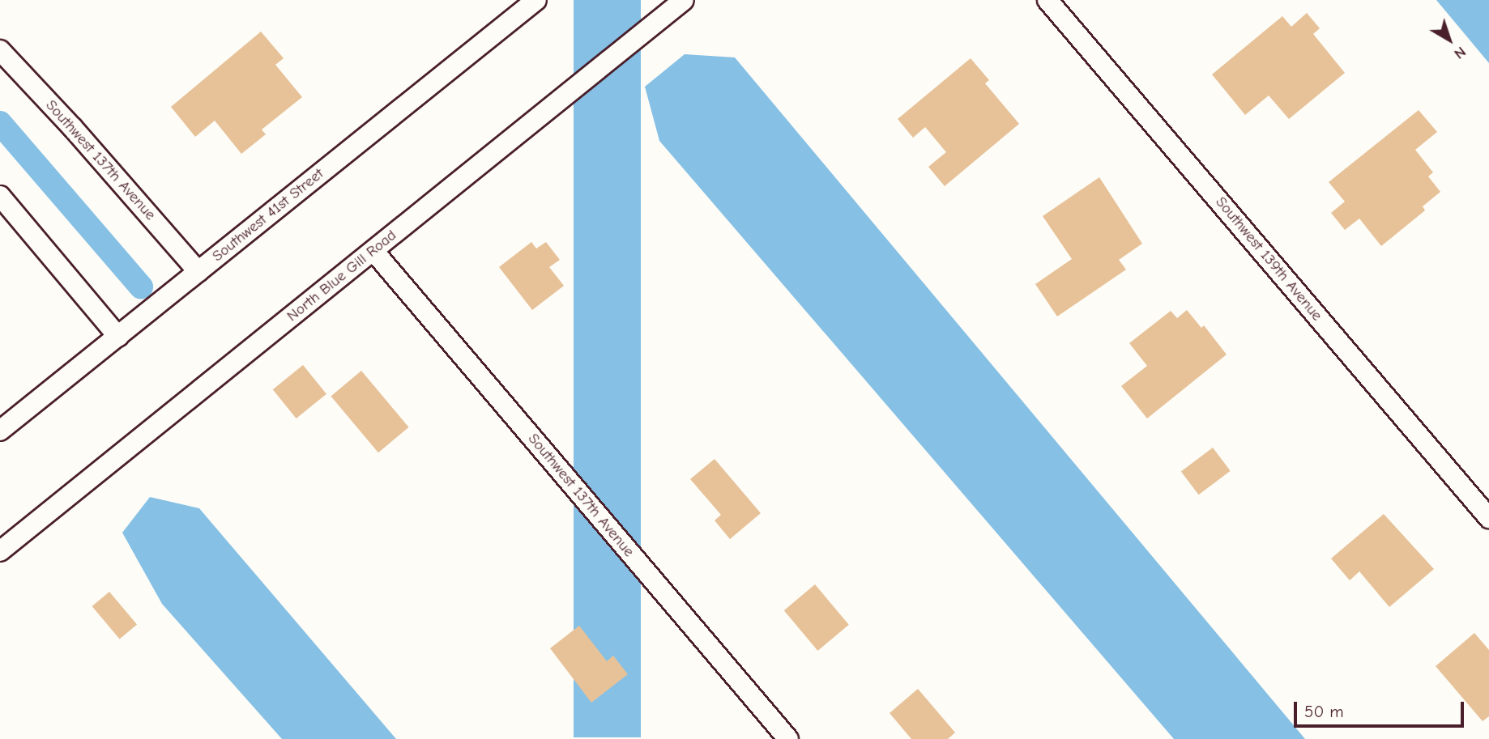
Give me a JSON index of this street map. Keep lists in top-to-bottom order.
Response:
{
  "streets": {
    "street": [
      "Southwest 137th Avenue",
      "Southwest 41st Street",
      "Southwest 139th Avenue",
      "North Blue Gill Road"
    ]
  },
  "crossings": [
    ["Southwest 137th Avenue", "Southwest 41st Street"],
    ["Southwest 137th Avenue", "North Blue Gill Road"]
  ],
  "scale_bar": "50 m",
  "north": "bottom right"
}
